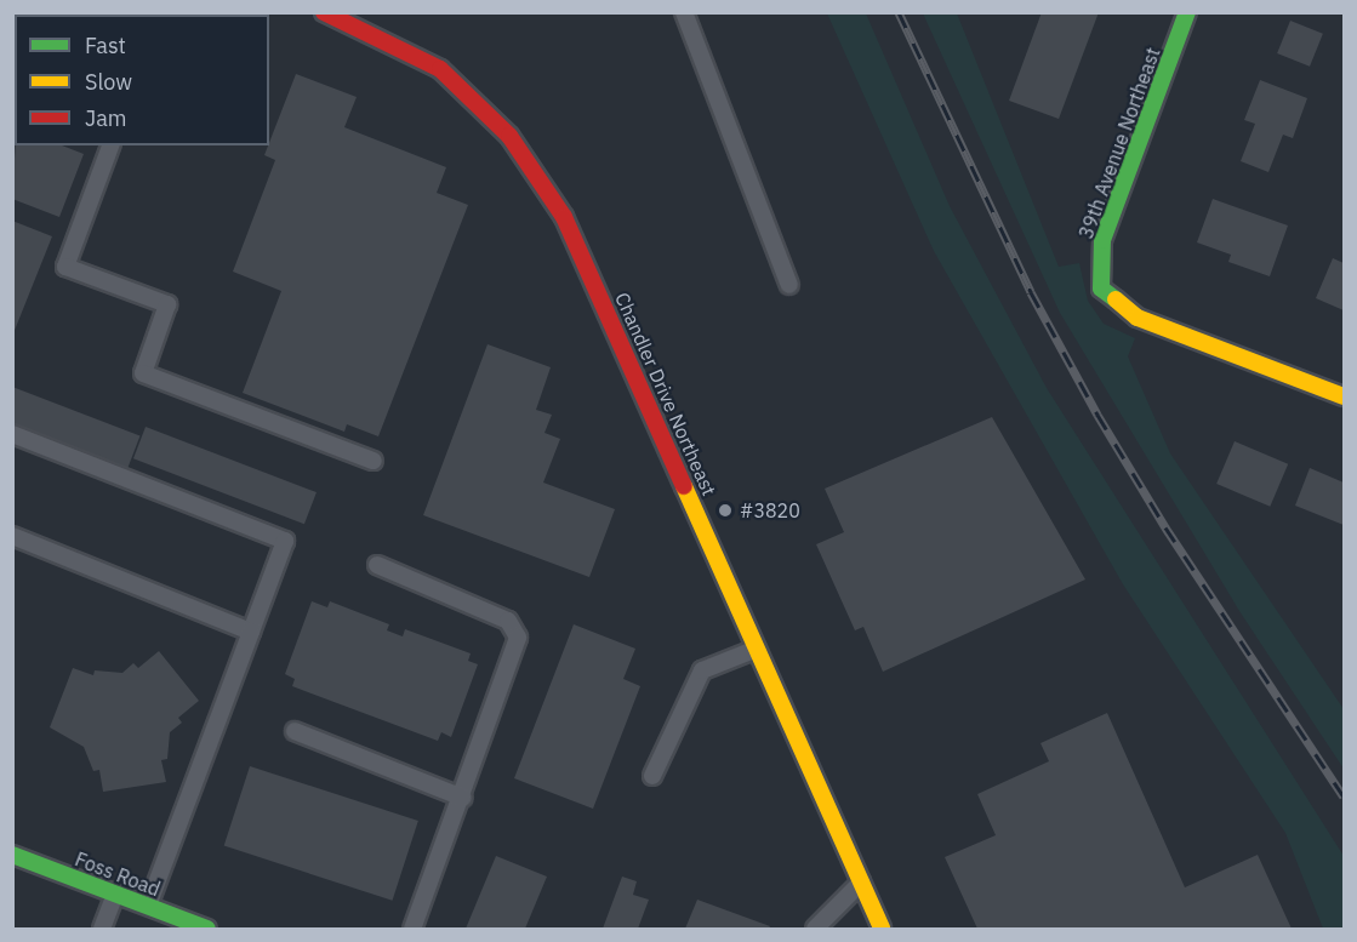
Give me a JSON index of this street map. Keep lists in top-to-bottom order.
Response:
{
  "streets": {
    "street": ["39th Avenue Northeast", "Chandler Drive Northeast", "Foss Road"]
  },
  "places": ["#3820"],
  "legend": ["Fast", "Slow", "Jam"]
}
